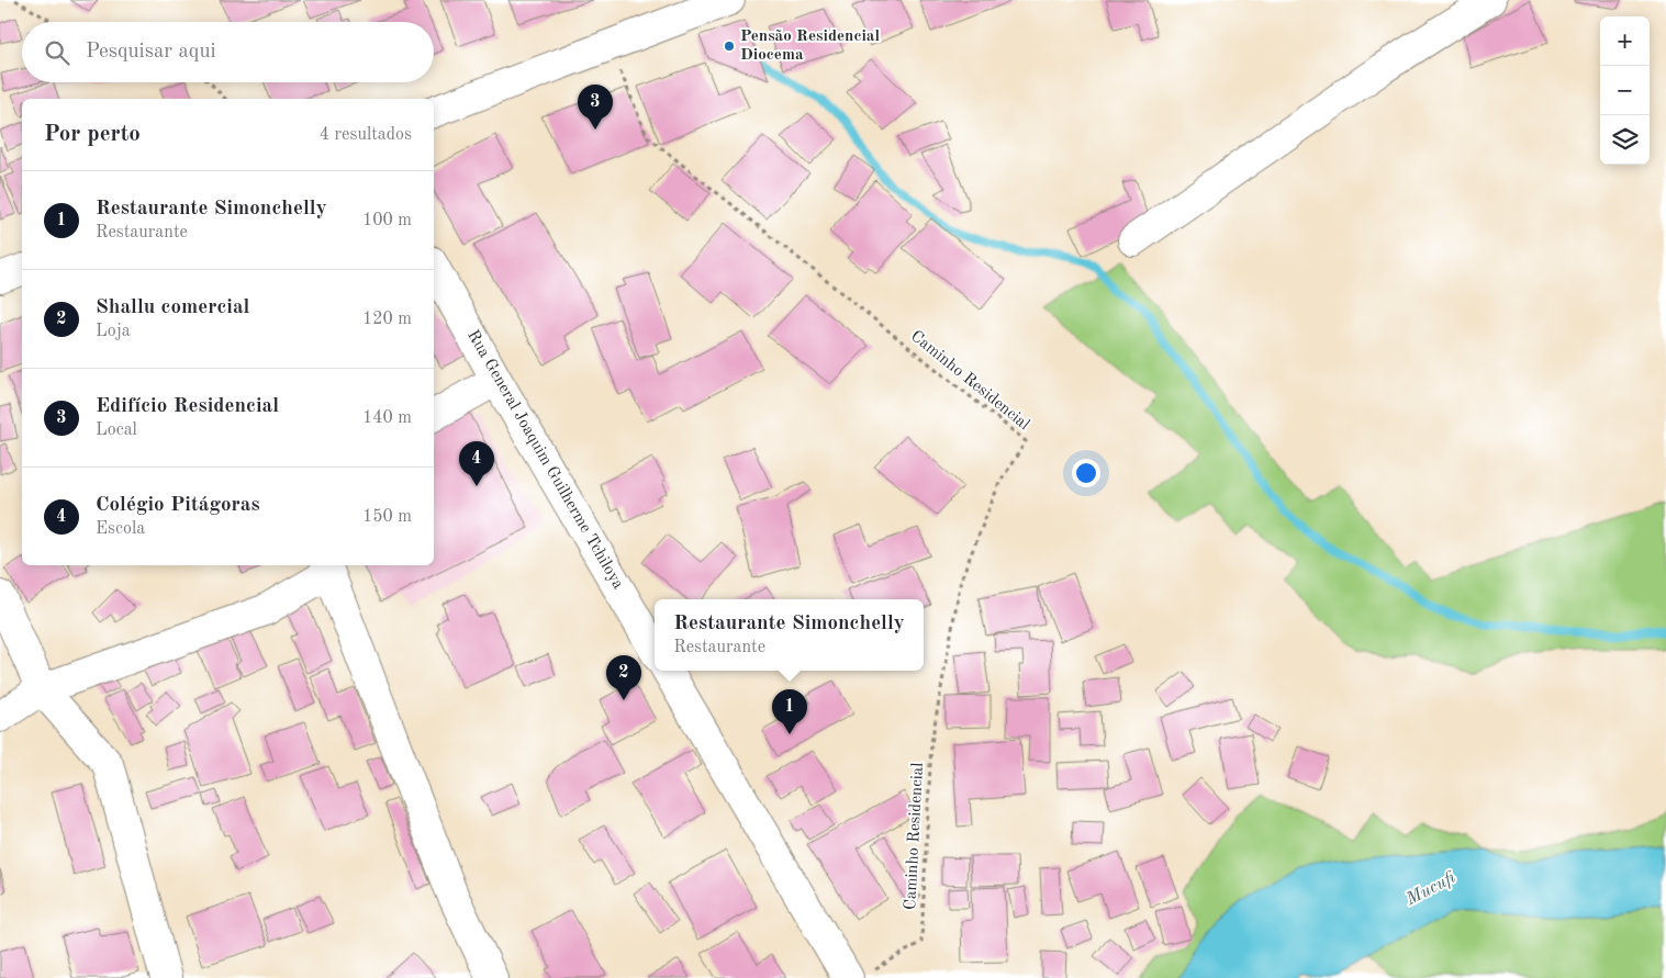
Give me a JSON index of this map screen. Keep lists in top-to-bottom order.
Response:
{
  "streets": {
    "street": ["Rua General Joaquim Guilherme Tchiloya"],
    "path": ["Caminho Residencial"]
  },
  "water": ["Mucufi"],
  "places": ["Pensão Residencial Diocema"],
  "page": {
    "map_buttons": ["+", "−"],
    "search": "Pesquisar aqui",
    "pins": [
      "3",
      "4",
      "2",
      "1"
    ],
    "heading": ["Por perto", "4 resultados"],
    "list": [
      {
        "mark": "1",
        "name": "Restaurante Simonchelly",
        "note": "Restaurante",
        "value": "100 m"
      },
      {
        "mark": "2",
        "name": "Shallu comercial",
        "note": "Loja",
        "value": "120 m"
      },
      {
        "mark": "3",
        "name": "Edifício Residencial",
        "note": "Local",
        "value": "140 m"
      },
      {
        "mark": "4",
        "name": "Colégio Pitágoras",
        "note": "Escola",
        "value": "150 m"
      }
    ],
    "popup": ["Restaurante Simonchelly", "Restaurante"]
  }
}
